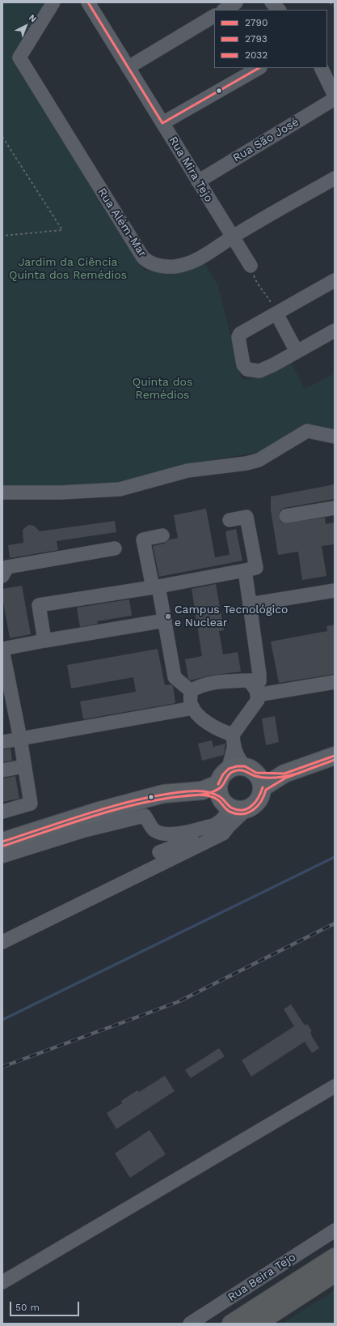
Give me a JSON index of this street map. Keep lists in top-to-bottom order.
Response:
{
  "streets": {
    "street": [
      "Rua São José",
      "Rua Mira Tejo",
      "Rua Além-Mar",
      "Rua Beira Tejo"
    ]
  },
  "crossings": [
    ["Rua São José", "Rua Mira Tejo"],
    ["Rua Mira Tejo", "Rua Além-Mar"]
  ],
  "parks": ["Jardim da Ciência Quinta dos Remédios", "Quinta dos Remédios"],
  "places": ["Campus Tecnológico e Nuclear"],
  "lines": ["transit line 2032", "transit line 2790", "transit line 2793"],
  "legend": ["2790", "2793", "2032"],
  "scale_bar": "50 m",
  "north": "top right"
}
